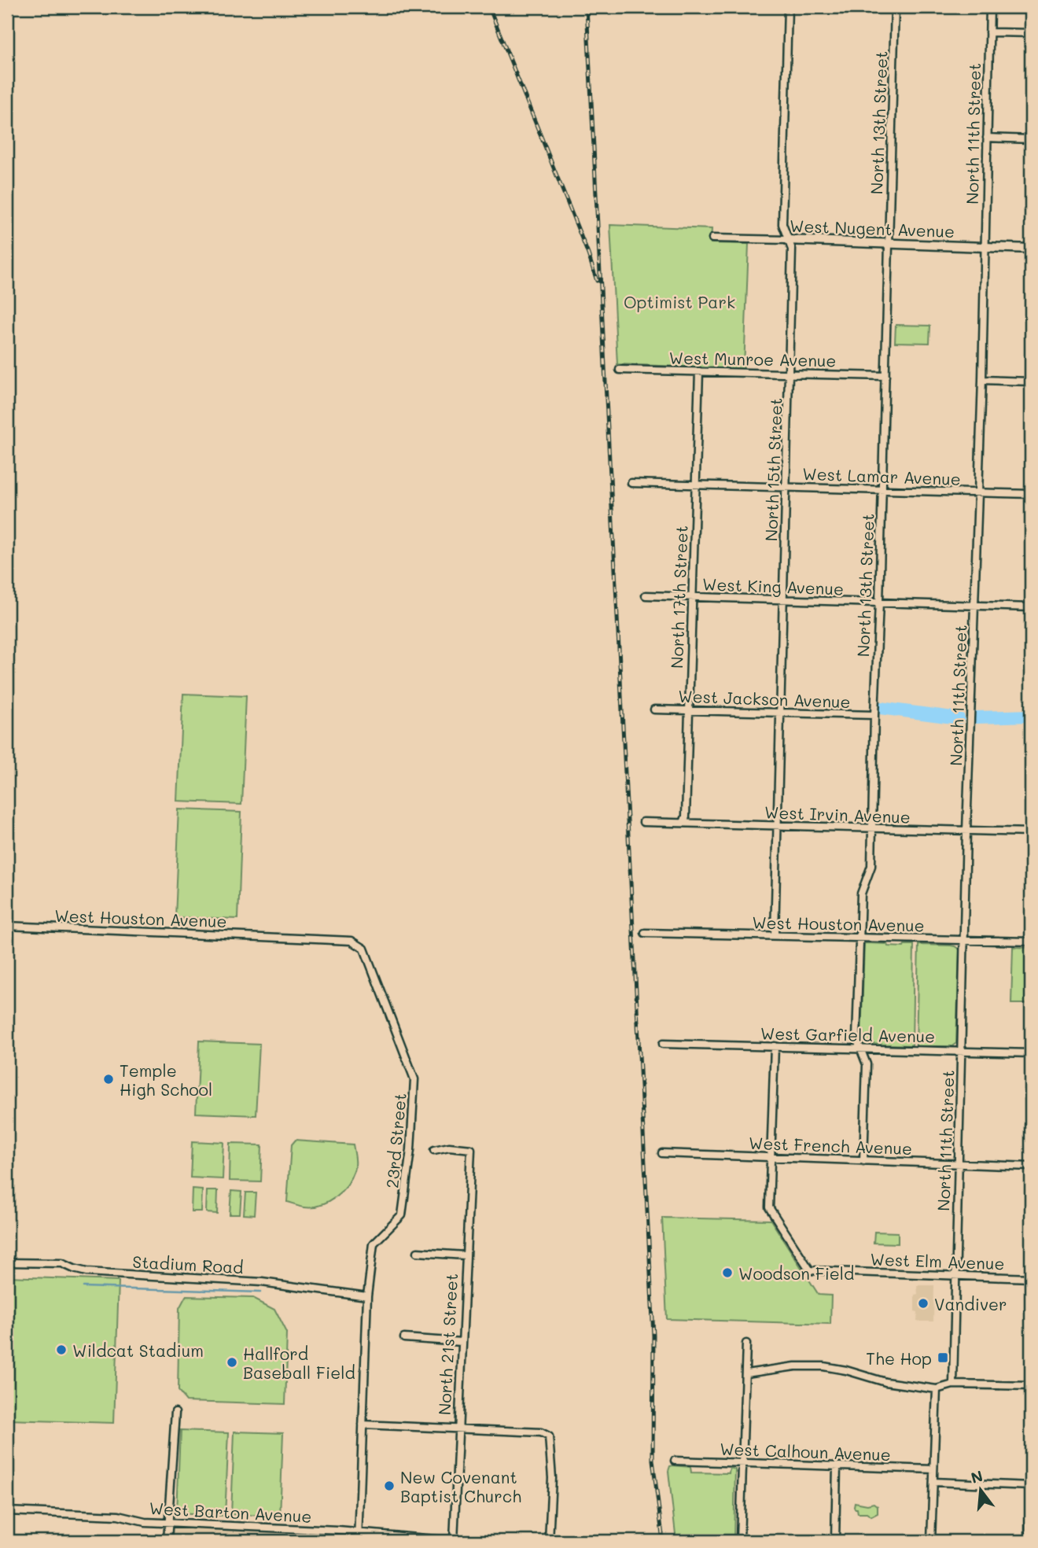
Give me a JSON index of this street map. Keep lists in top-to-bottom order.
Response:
{
  "streets": {
    "street": [
      "North 13th Street",
      "North 11th Street",
      "West Nugent Avenue",
      "West Munroe Avenue",
      "North 15th Street",
      "West Lamar Avenue",
      "West King Avenue",
      "North 17th Street",
      "West Jackson Avenue",
      "West Irvin Avenue",
      "West Houston Avenue",
      "West Garfield Avenue",
      "23rd Street",
      "West French Avenue",
      "West Elm Avenue",
      "Stadium Road",
      "North 21st Street",
      "West Calhoun Avenue",
      "West Barton Avenue"
    ]
  },
  "crossings": [
    ["North 13th Street", "West Nugent Avenue"],
    ["North 13th Street", "West Munroe Avenue"],
    ["North 13th Street", "West Lamar Avenue"],
    ["North 13th Street", "West King Avenue"],
    ["North 13th Street", "West Jackson Avenue"],
    ["North 13th Street", "West Irvin Avenue"],
    ["North 13th Street", "West Houston Avenue"],
    ["North 13th Street", "West Garfield Avenue"],
    ["North 13th Street", "West French Avenue"],
    ["North 11th Street", "West Nugent Avenue"],
    ["North 11th Street", "West Lamar Avenue"],
    ["North 11th Street", "West King Avenue"],
    ["North 11th Street", "West Irvin Avenue"],
    ["North 11th Street", "West Houston Avenue"],
    ["North 11th Street", "West Garfield Avenue"],
    ["North 11th Street", "West French Avenue"],
    ["North 11th Street", "West Elm Avenue"],
    ["West Nugent Avenue", "North 15th Street"],
    ["West Munroe Avenue", "North 15th Street"],
    ["West Munroe Avenue", "North 17th Street"],
    ["North 15th Street", "West Lamar Avenue"],
    ["North 15th Street", "West King Avenue"],
    ["North 15th Street", "West Jackson Avenue"],
    ["North 15th Street", "West Irvin Avenue"],
    ["North 15th Street", "West Houston Avenue"],
    ["West Lamar Avenue", "North 17th Street"],
    ["West King Avenue", "North 17th Street"],
    ["North 17th Street", "West Jackson Avenue"],
    ["North 17th Street", "West Irvin Avenue"],
    ["West Houston Avenue", "23rd Street"],
    ["23rd Street", "Stadium Road"],
    ["23rd Street", "West Barton Avenue"],
    ["West French Avenue", "West Elm Avenue"],
    ["North 21st Street", "West Barton Avenue"]
  ],
  "parks": ["Optimist Park"],
  "places": {
    "other": [
      "Temple High School",
      "Woodson Field",
      "Vandiver",
      "Wildcat Stadium",
      "Hallford Baseball Field",
      "New Covenant Baptist Church"
    ],
    "transit": ["The Hop"]
  },
  "north": "top"
}
